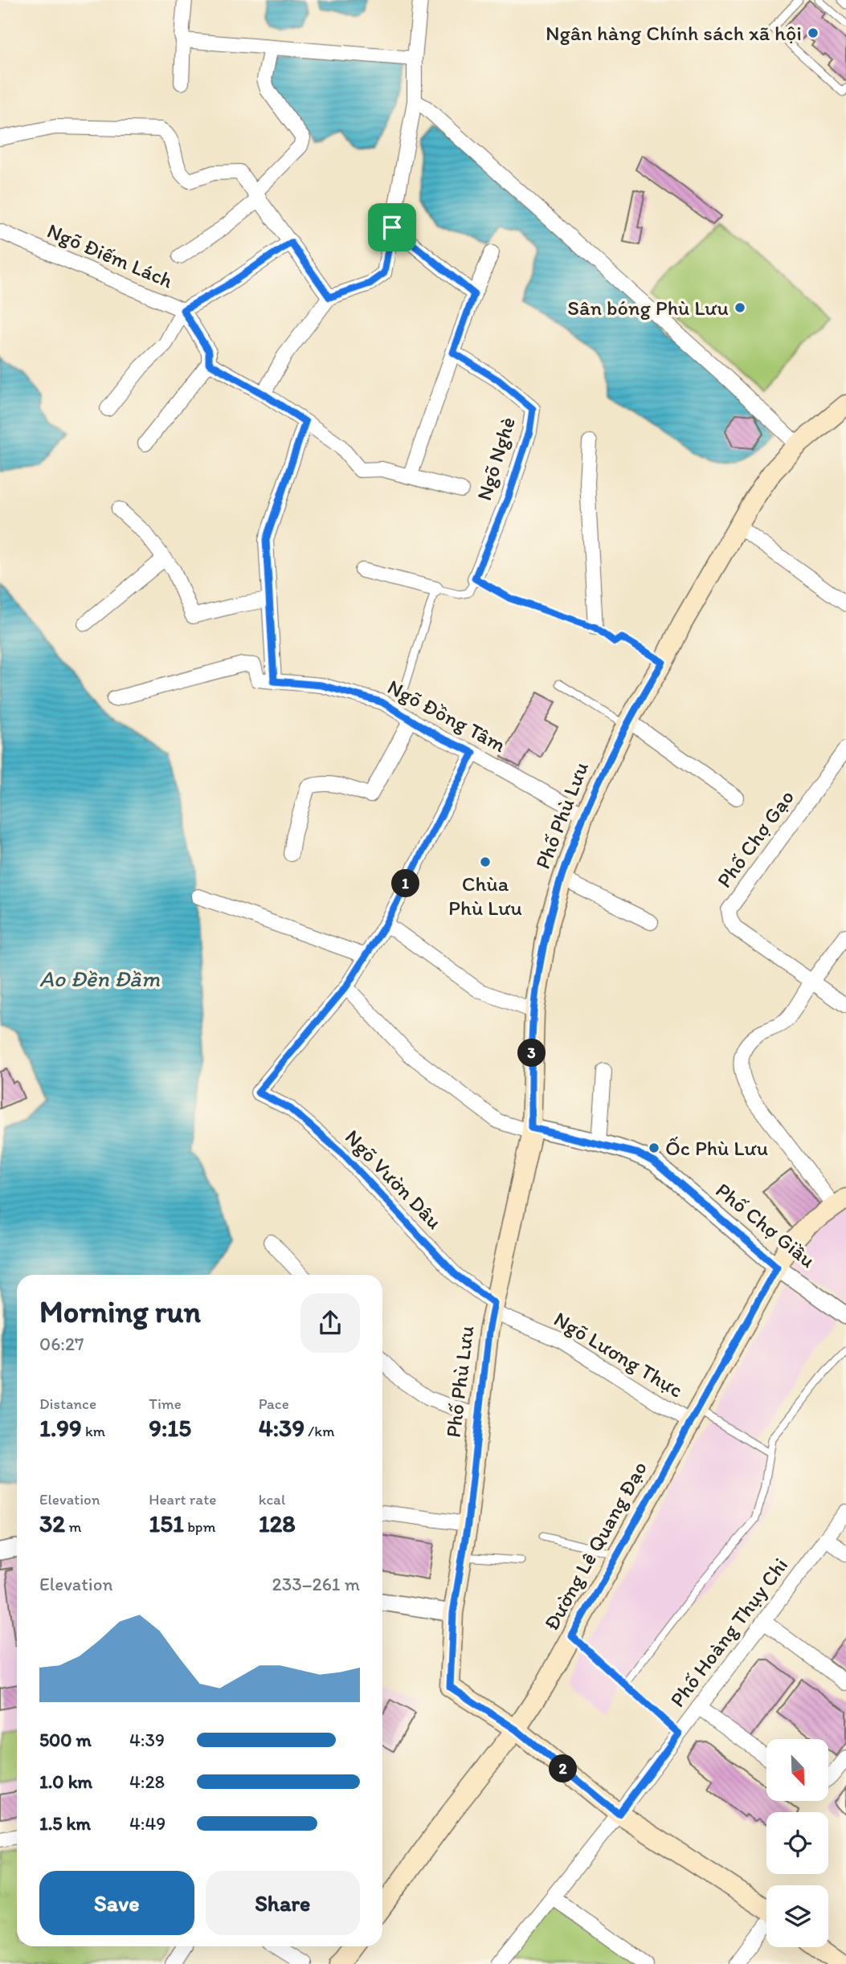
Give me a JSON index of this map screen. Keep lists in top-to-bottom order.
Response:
{
  "streets": {
    "main road": ["Phố Phù Lưu", "Đường Lê Quang Đạo"],
    "street": [
      "Ngõ Điếm Lách",
      "Ngõ Nghè",
      "Ngõ Đồng Tâm",
      "Phố Chợ Gạo",
      "Ngõ Vườn Dâu",
      "Phố Chợ Giầu",
      "Ngõ Lương Thực",
      "Phố Hoàng Thụy Chi"
    ]
  },
  "crossings": [
    ["Ngõ Đồng Tâm", "Phố Phù Lưu"],
    ["Phố Phù Lưu", "Ngõ Vườn Dâu"],
    ["Phố Phù Lưu", "Phố Chợ Giầu"],
    ["Phố Phù Lưu", "Ngõ Lương Thực"],
    ["Phố Phù Lưu", "Đường Lê Quang Đạo"],
    ["Ngõ Vườn Dâu", "Ngõ Lương Thực"],
    ["Phố Chợ Giầu", "Đường Lê Quang Đạo"],
    ["Ngõ Lương Thực", "Đường Lê Quang Đạo"]
  ],
  "water": ["Ao Đền Đầm"],
  "places": [
    "Ngân hàng Chính sách xã hội",
    "Sân bóng Phù Lưu",
    "Chùa Phù Lưu",
    "Ốc Phù Lưu"
  ],
  "north": "bottom right",
  "page": {
    "pins": ["1", "3", "2"],
    "heading": ["Morning run", "06:27"],
    "stats": [
      ["Distance", "1.99 km"],
      ["Time", "9:15"],
      ["Pace", "4:39 /km"],
      ["Elevation", "32 m"],
      ["Heart rate", "151 bpm"],
      ["kcal", "128"]
    ],
    "chart": ["Elevation", "233–261 m"],
    "list": [
      {
        "name": "500 m",
        "note": "4:39"
      },
      {
        "name": "1.0 km",
        "note": "4:28"
      },
      {
        "name": "1.5 km",
        "note": "4:49"
      }
    ],
    "buttons": ["Save", "Share"]
  }
}
